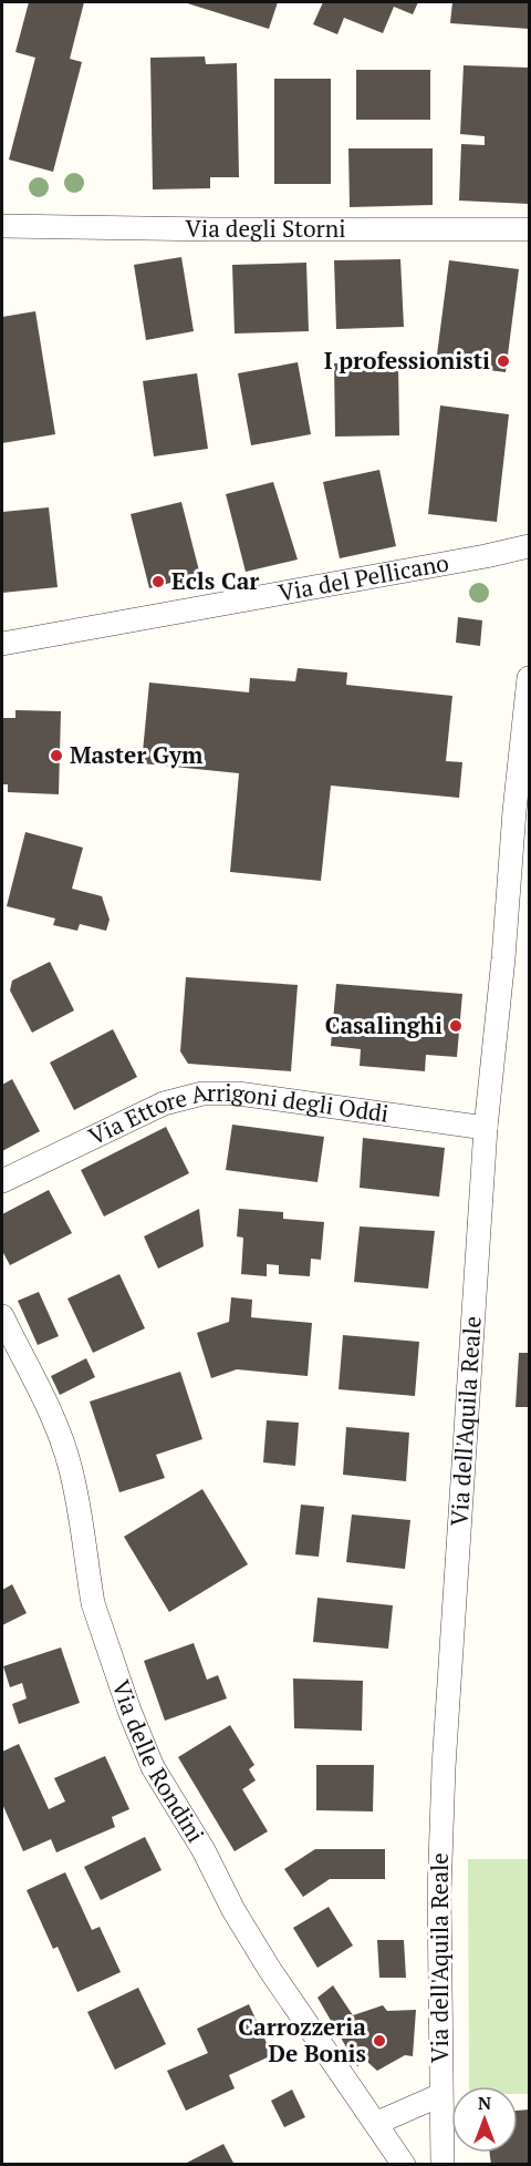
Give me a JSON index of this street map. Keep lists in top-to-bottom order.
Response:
{
  "streets": {
    "street": [
      "Via degli Storni",
      "Via del Pellicano",
      "Via Ettore Arrigoni degli Oddi",
      "Via dell'Aquila Reale",
      "Via delle Rondini"
    ]
  },
  "crossings": [
    ["Via Ettore Arrigoni degli Oddi", "Via dell'Aquila Reale"]
  ],
  "places": [
    "I professionisti",
    "Ecls Car",
    "Master Gym",
    "Casalinghi",
    "Carrozzeria De Bonis"
  ],
  "north": "top"
}
